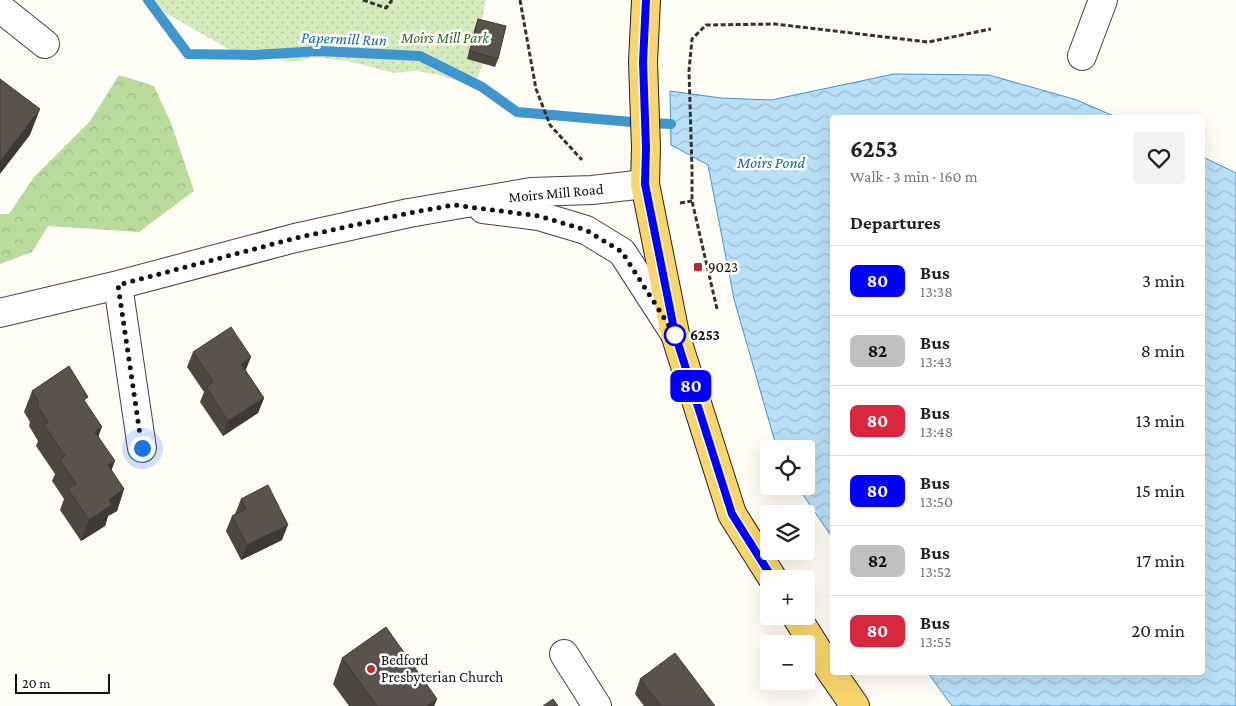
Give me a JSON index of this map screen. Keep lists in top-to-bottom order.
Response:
{
  "streets": {
    "street": ["Moirs Mill Road"]
  },
  "water": ["Papermill Run", "Moirs Pond"],
  "parks": ["Moirs Mill Park"],
  "places": {
    "transit": ["9023"],
    "other": ["6253", "Bedford Presbyterian Church"]
  },
  "lines": ["bus line 80"],
  "scale_bar": "20 m",
  "page": {
    "on_map": "80",
    "heading": [
      ["6253", "Walk · 3 min · 160 m"],
      "Departures"
    ],
    "list": [
      {
        "mark": "80",
        "name": "Bus",
        "note": "13:38",
        "value": "3 min"
      },
      {
        "mark": "82",
        "name": "Bus",
        "note": "13:43",
        "value": "8 min"
      },
      {
        "mark": "80",
        "name": "Bus",
        "note": "13:48",
        "value": "13 min"
      },
      {
        "mark": "80",
        "name": "Bus",
        "note": "13:50",
        "value": "15 min"
      },
      {
        "mark": "82",
        "name": "Bus",
        "note": "13:52",
        "value": "17 min"
      },
      {
        "mark": "80",
        "name": "Bus",
        "note": "13:55",
        "value": "20 min"
      }
    ],
    "map_buttons": ["+", "−"],
    "scale": "20 m"
  }
}
